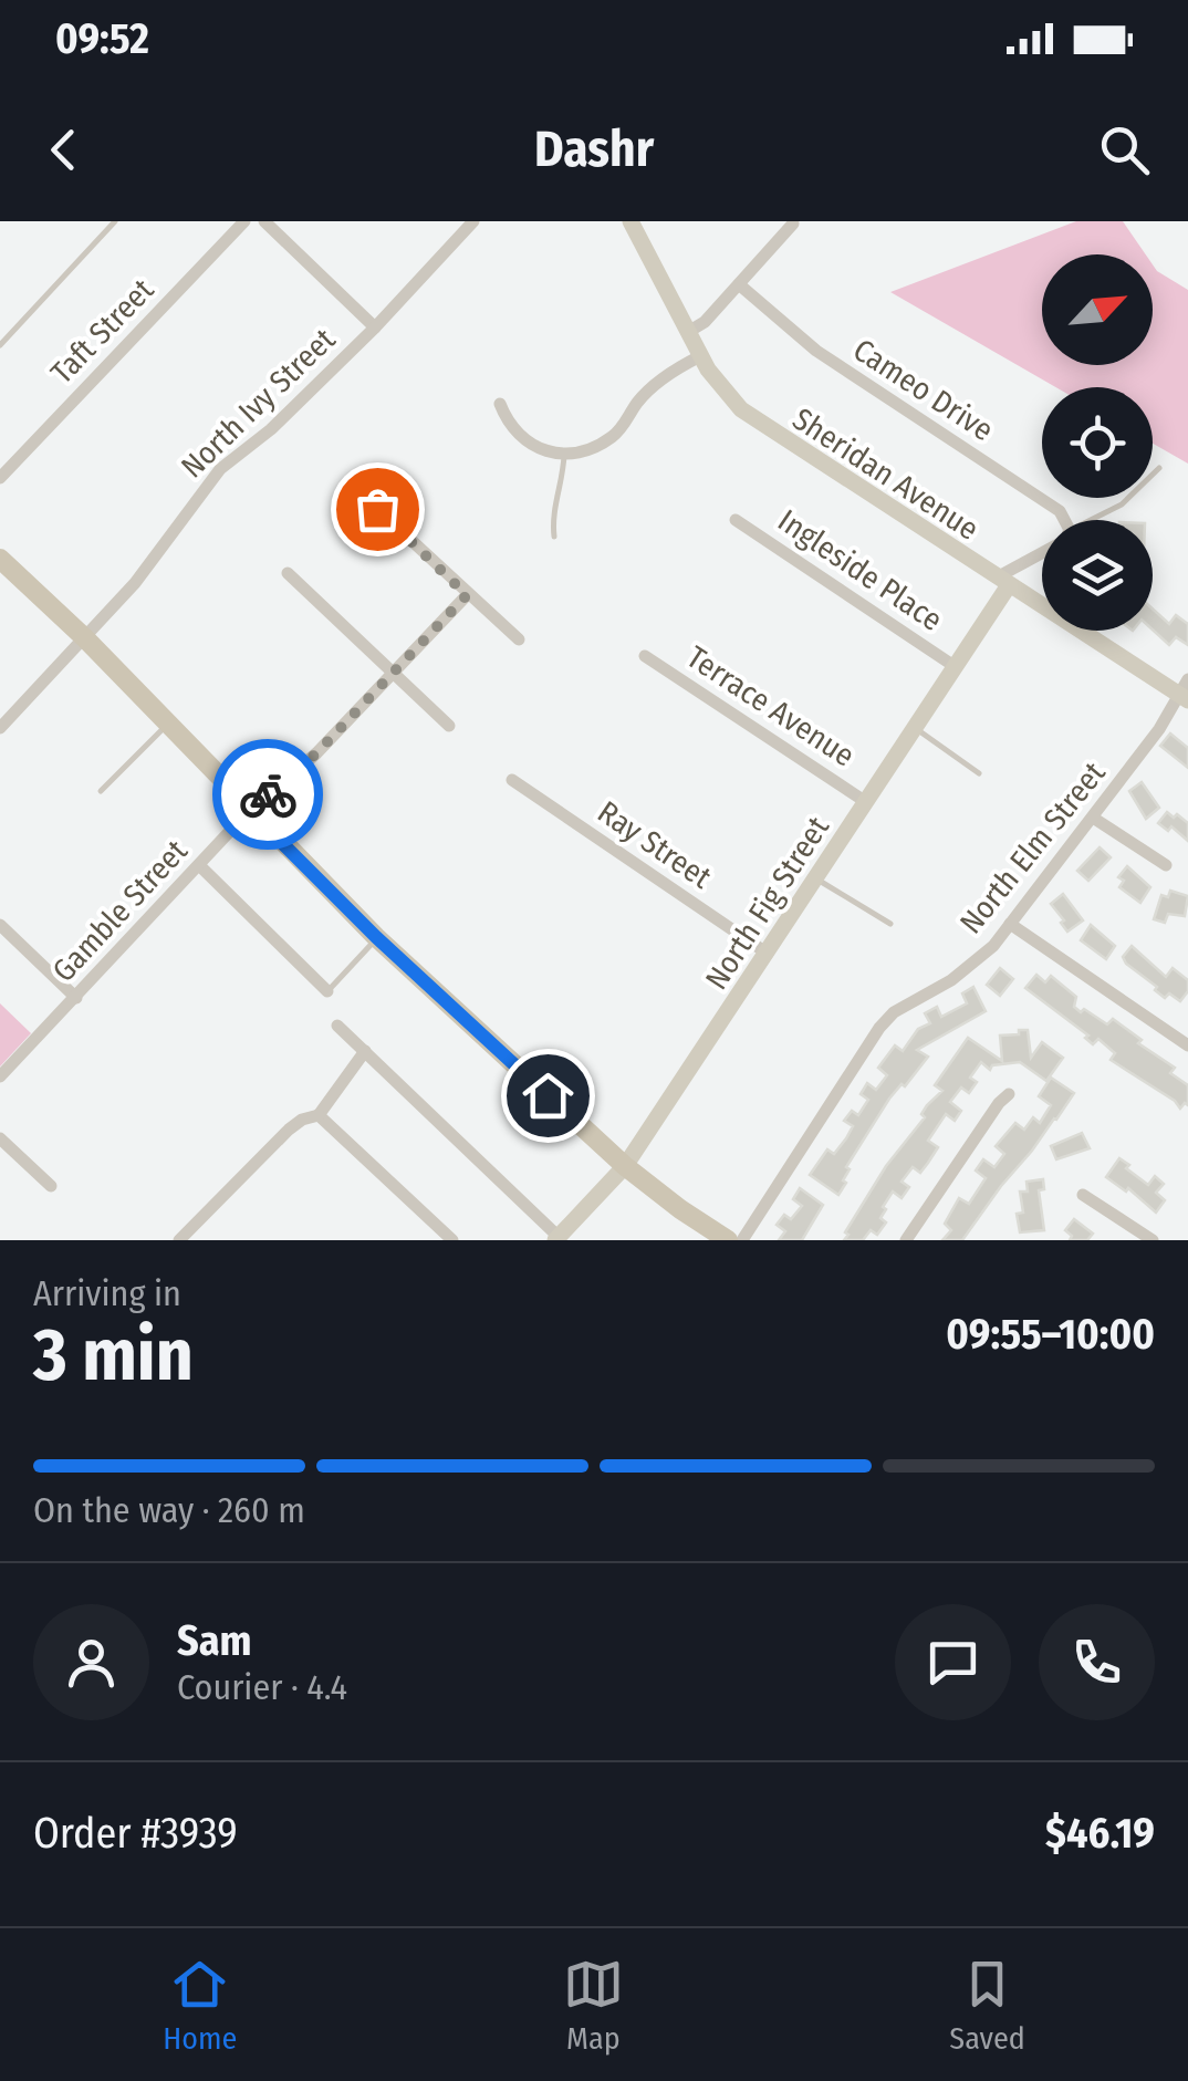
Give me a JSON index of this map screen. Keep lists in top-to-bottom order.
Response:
{
  "streets": {
    "street": [
      "Taft Street",
      "Cameo Drive",
      "North Ivy Street",
      "Sheridan Avenue",
      "Ingleside Place",
      "Terrace Avenue",
      "Ray Street",
      "North Elm Street",
      "North Fig Street",
      "Gamble Street"
    ]
  },
  "crossings": [
    ["Sheridan Avenue", "North Elm Street"],
    ["Sheridan Avenue", "North Fig Street"],
    ["Ingleside Place", "North Fig Street"],
    ["Terrace Avenue", "North Fig Street"],
    ["Ray Street", "North Fig Street"]
  ],
  "north": "top right",
  "page": {
    "status": "09:52",
    "header": "Dashr",
    "heading": ["3 min", "Arriving in", "09:55–10:00"],
    "panel": [
      "Sam",
      "Courier · 4.4",
      "Order #3939",
      "$46.19"
    ],
    "bar": "On the way · 260 m",
    "tabs": ["Home", "Map", "Saved"]
  }
}
